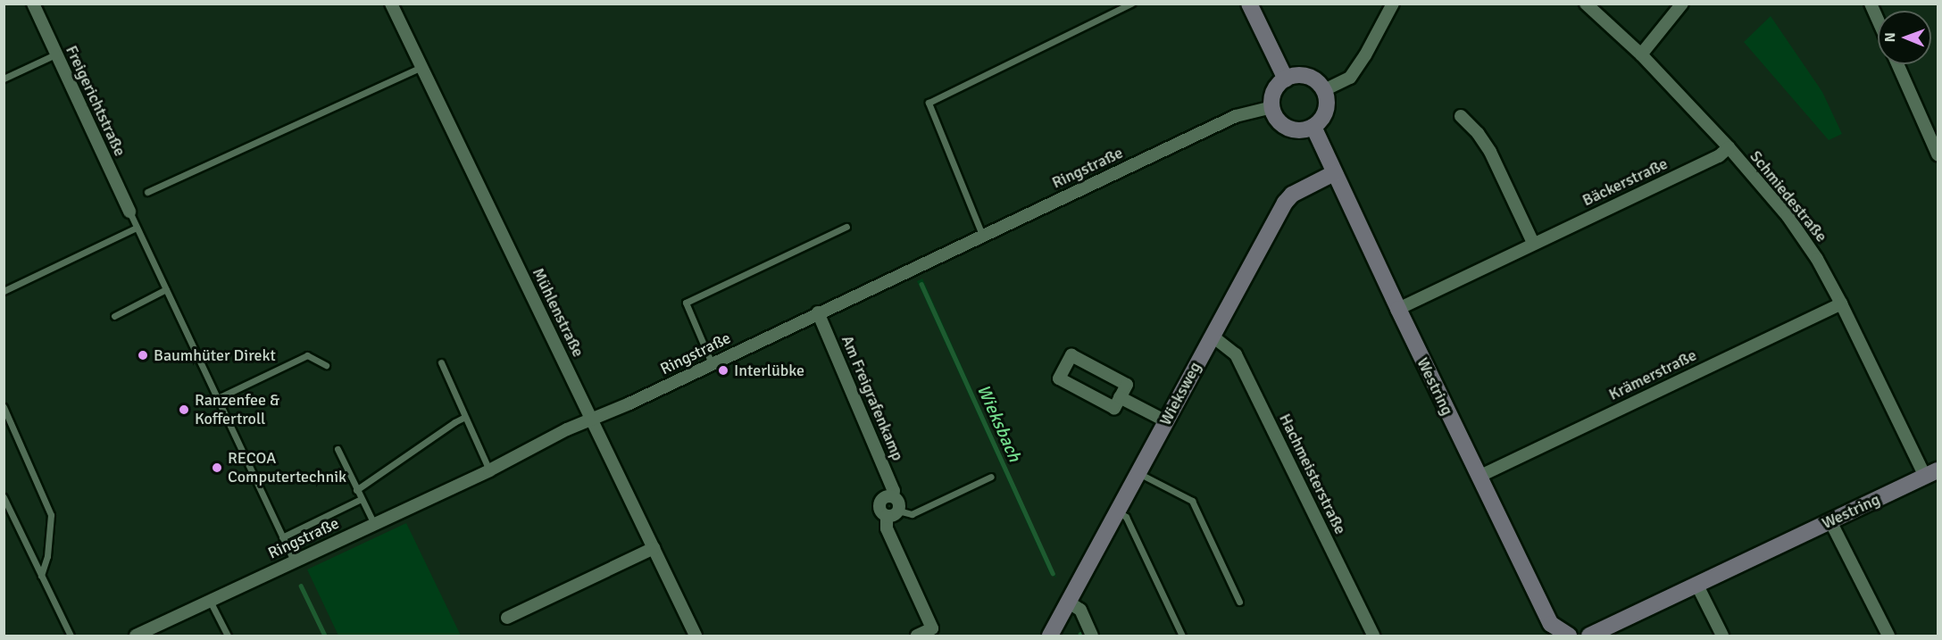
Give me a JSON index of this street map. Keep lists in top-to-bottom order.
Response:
{
  "streets": {
    "main road": ["Westring", "Wieksweg"],
    "street": [
      "Freigerichtstraße",
      "Ringstraße",
      "Bäckerstraße",
      "Schmiedestraße",
      "Mühlenstraße",
      "Krämerstraße",
      "Am Freigrafenkamp",
      "Hachmeisterstraße"
    ]
  },
  "crossings": [
    ["Ringstraße", "Mühlenstraße"],
    ["Ringstraße", "Westring"],
    ["Ringstraße", "Am Freigrafenkamp"],
    ["Bäckerstraße", "Schmiedestraße"],
    ["Bäckerstraße", "Westring"],
    ["Schmiedestraße", "Krämerstraße"],
    ["Schmiedestraße", "Westring"],
    ["Krämerstraße", "Westring"],
    ["Westring", "Wieksweg"],
    ["Wieksweg", "Hachmeisterstraße"]
  ],
  "water": ["Wieksbach"],
  "places": [
    "Baumhüter Direkt",
    "Interlübke",
    "Ranzenfee & Koffertroll",
    "RECOA Computertechnik"
  ],
  "north": "left"
}
